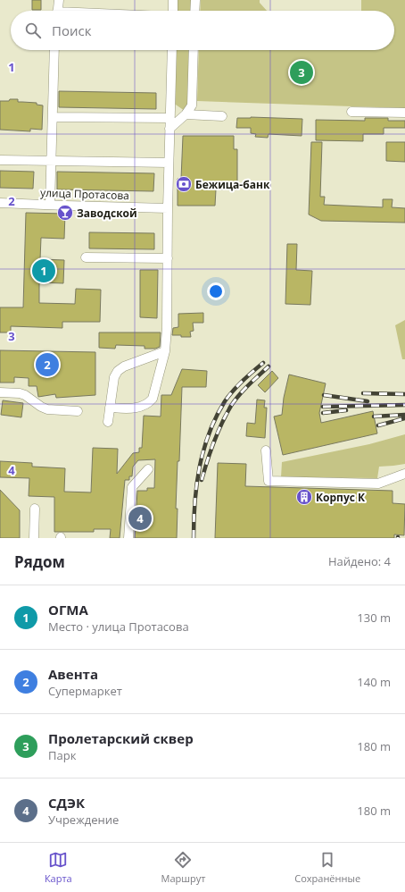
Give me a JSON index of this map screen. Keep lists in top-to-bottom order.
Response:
{
  "streets": {
    "street": ["улица Протасова"]
  },
  "places": {
    "bank": ["Бежица-банк"],
    "bar": ["Заводской"],
    "building": ["Корпус К"]
  },
  "page": {
    "search": "Поиск",
    "pins": [
      "3",
      "1",
      "2",
      "4"
    ],
    "heading": ["Рядом", "Найдено: 4"],
    "list": [
      {
        "mark": "1",
        "name": "ОГМА",
        "note": "Место · улица Протасова",
        "value": "130 m"
      },
      {
        "mark": "2",
        "name": "Авента",
        "note": "Супермаркет",
        "value": "140 m"
      },
      {
        "mark": "3",
        "name": "Пролетарский сквер",
        "note": "Парк",
        "value": "180 m"
      },
      {
        "mark": "4",
        "name": "СДЭК",
        "note": "Учреждение",
        "value": "180 m"
      }
    ],
    "nav": ["Карта", "Маршрут", "Сохранённые"]
  },
  "grid": {
    "rows": [
      "1",
      "2",
      "3",
      "4"
    ]
  }
}
